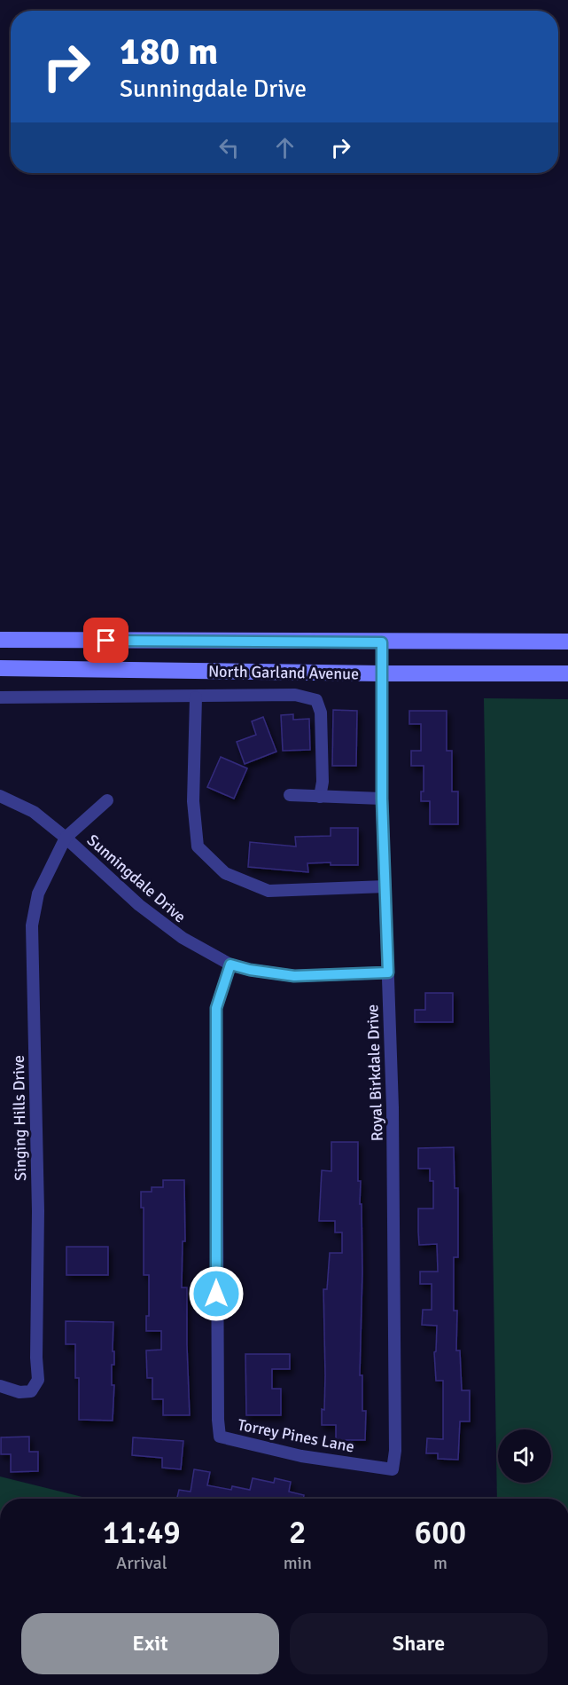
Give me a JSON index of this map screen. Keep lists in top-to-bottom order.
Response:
{
  "streets": {
    "main road": ["North Garland Avenue"],
    "street": [
      "Sunningdale Drive",
      "Royal Birkdale Drive",
      "Singing Hills Drive",
      "Torrey Pines Lane"
    ]
  },
  "crossings": [
    ["North Garland Avenue", "Royal Birkdale Drive"],
    ["Sunningdale Drive", "Royal Birkdale Drive"],
    ["Sunningdale Drive", "Singing Hills Drive"],
    ["Sunningdale Drive", "Torrey Pines Lane"],
    ["Royal Birkdale Drive", "Torrey Pines Lane"]
  ],
  "page": {
    "turn": ["180 m", "Sunningdale Drive"],
    "eta": [
      "11:49",
      "Arrival",
      "2",
      "min",
      "600",
      "m"
    ],
    "buttons": ["Exit", "Share"]
  }
}
